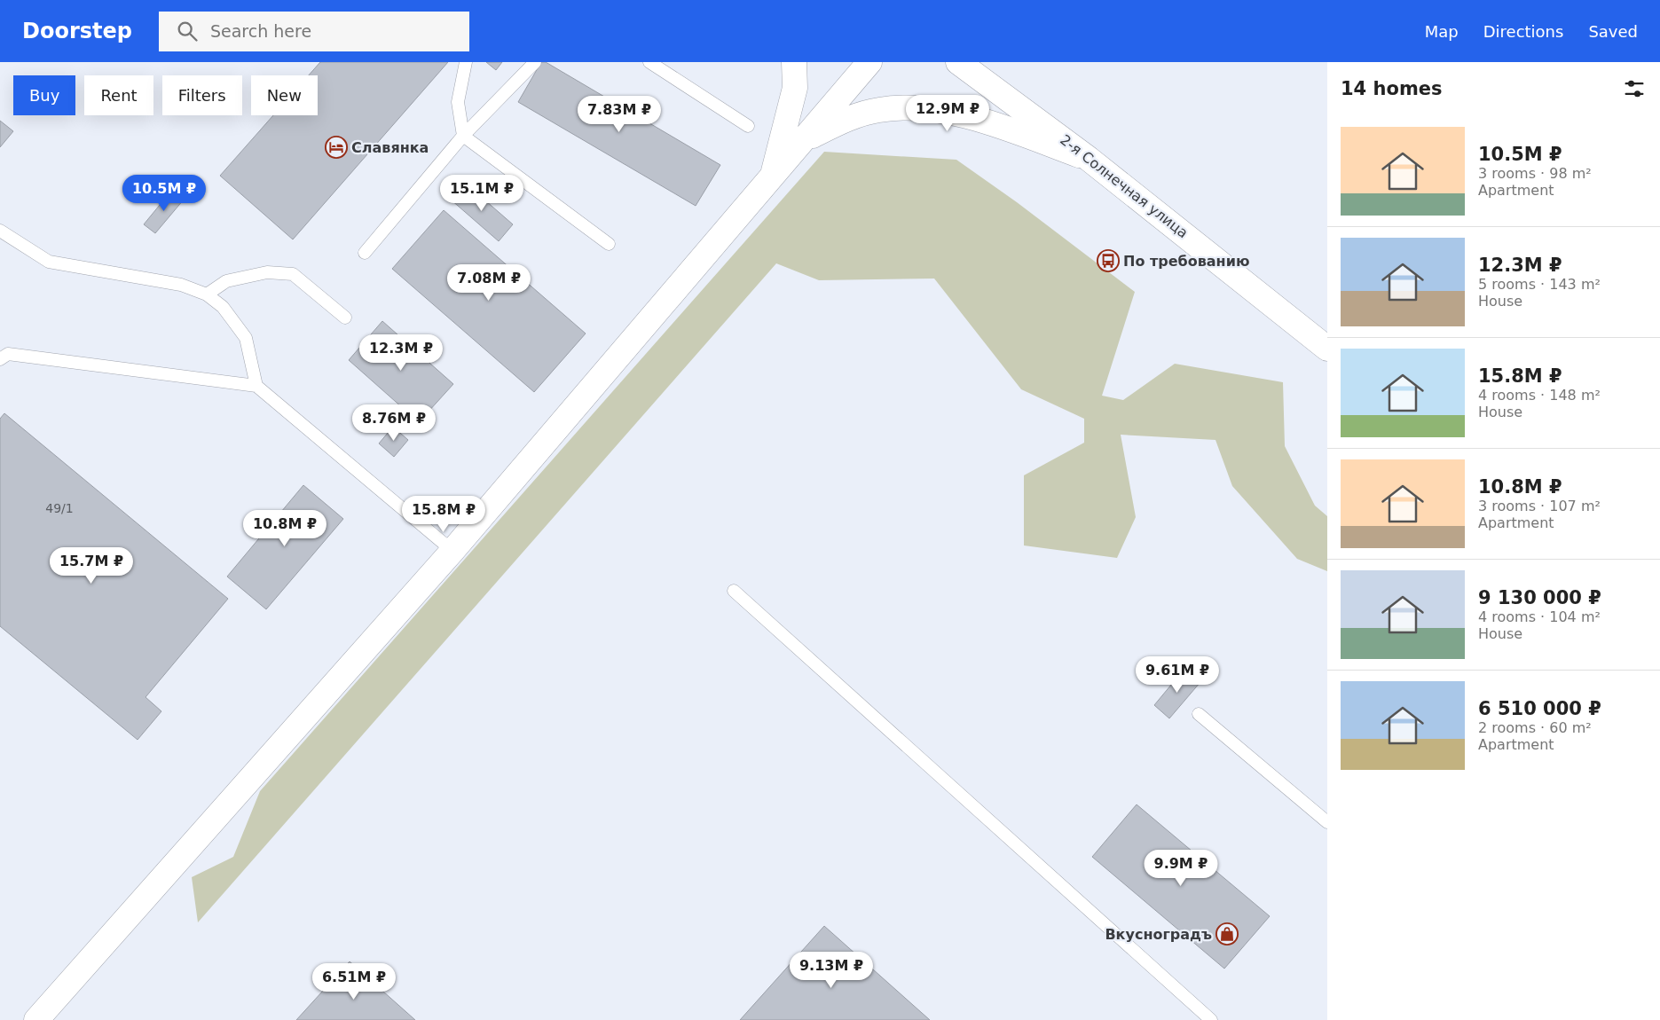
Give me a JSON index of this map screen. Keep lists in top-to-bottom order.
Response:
{
  "streets": {
    "street": ["2-я Солнечная улица"]
  },
  "places": {
    "hotel": ["Славянка"],
    "bus stop": ["По требованию"],
    "shop": ["Вкусноградъ"]
  },
  "house_numbers": ["49/1"],
  "page": {
    "header": "Doorstep",
    "search": "Search here",
    "nav": ["Map", "Directions", "Saved"],
    "heading": "14 homes",
    "chip": [
      "Buy",
      "Rent",
      "Filters",
      "New"
    ],
    "price": [
      "12.9M ₽",
      "7.83M ₽",
      "10.5M ₽",
      "15.1M ₽",
      "7.08M ₽",
      "12.3M ₽",
      "8.76M ₽",
      "15.8M ₽",
      "10.8M ₽",
      "15.7M ₽",
      "9.61M ₽",
      "9.9M ₽",
      "9.13M ₽",
      "6.51M ₽"
    ],
    "list": [
      {
        "name": "10.5M ₽",
        "note": "3 rooms · 98 m² · Apartment"
      },
      {
        "name": "12.3M ₽",
        "note": "5 rooms · 143 m² · House"
      },
      {
        "name": "15.8M ₽",
        "note": "4 rooms · 148 m² · House"
      },
      {
        "name": "10.8M ₽",
        "note": "3 rooms · 107 m² · Apartment"
      },
      {
        "name": "9 130 000 ₽",
        "note": "4 rooms · 104 m² · House"
      },
      {
        "name": "6 510 000 ₽",
        "note": "2 rooms · 60 m² · Apartment"
      }
    ]
  }
}
